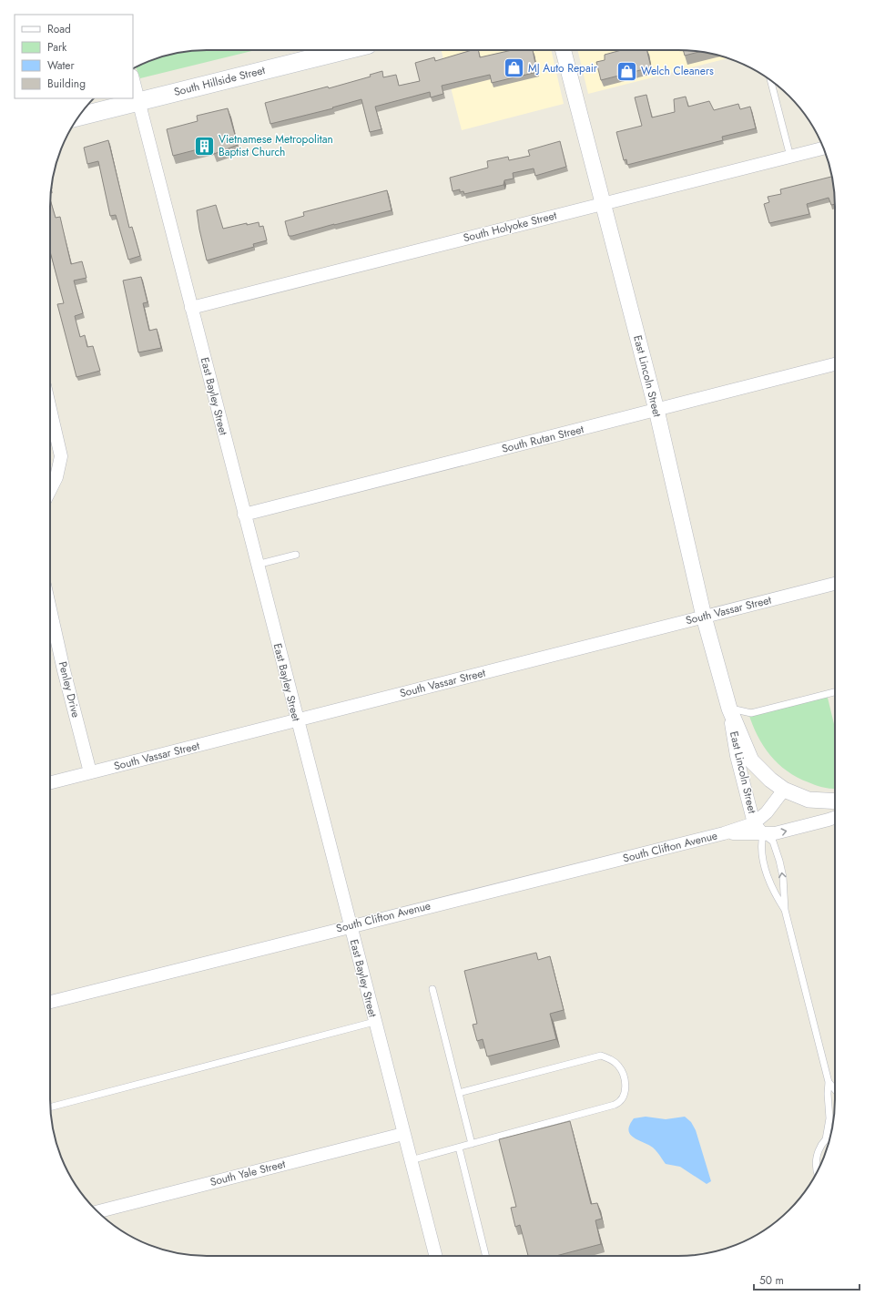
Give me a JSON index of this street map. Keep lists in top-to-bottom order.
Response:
{
  "streets": {
    "main road": ["South Hillside Street"],
    "street": [
      "South Holyoke Street",
      "East Lincoln Street",
      "East Bayley Street",
      "South Rutan Street",
      "South Vassar Street",
      "Penley Drive",
      "South Clifton Avenue",
      "South Yale Street"
    ]
  },
  "crossings": [
    ["South Hillside Street", "East Bayley Street"],
    ["South Holyoke Street", "East Lincoln Street"],
    ["South Holyoke Street", "East Bayley Street"],
    ["East Lincoln Street", "South Rutan Street"],
    ["East Lincoln Street", "South Vassar Street"],
    ["East Lincoln Street", "South Clifton Avenue"],
    ["East Bayley Street", "South Rutan Street"],
    ["East Bayley Street", "South Vassar Street"],
    ["East Bayley Street", "South Clifton Avenue"],
    ["East Bayley Street", "South Yale Street"],
    ["South Vassar Street", "Penley Drive"]
  ],
  "places": {
    "shop": ["MJ Auto Repair", "Welch Cleaners"],
    "building": ["Vietnamese Metropolitan Baptist Church"]
  },
  "legend": [
    "Road",
    "Park",
    "Water",
    "Building"
  ],
  "scale_bar": "50 m"
}
